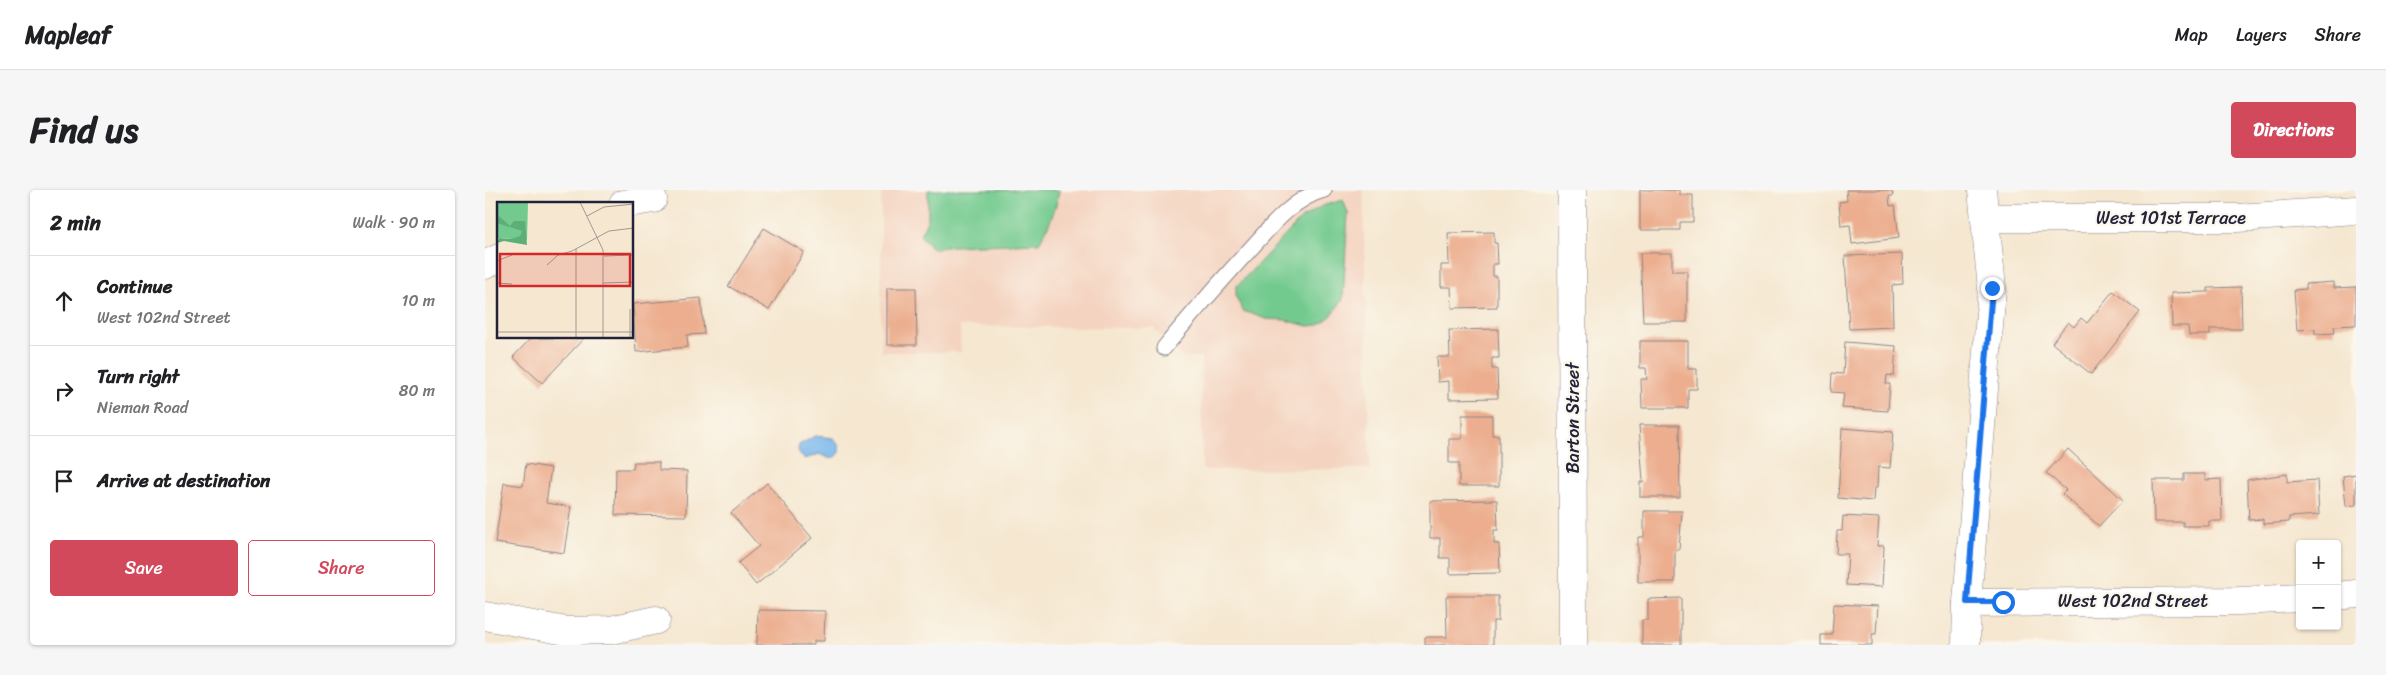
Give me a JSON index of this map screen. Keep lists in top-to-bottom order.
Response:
{
  "streets": {
    "street": ["West 101st Terrace", "Barton Street", "West 102nd Street"]
  },
  "page": {
    "header": "Mapleaf",
    "nav": ["Map", "Layers", "Share"],
    "title": "Find us",
    "buttons": [
      "Directions",
      ["Save", "Share"]
    ],
    "heading": ["2 min", "Walk · 90 m"],
    "list": [
      ["Continue", "West 102nd Street", "10 m"],
      ["Turn right", "Nieman Road", "80 m"],
      "Arrive at destination"
    ],
    "map_buttons": ["+", "−"]
  }
}
